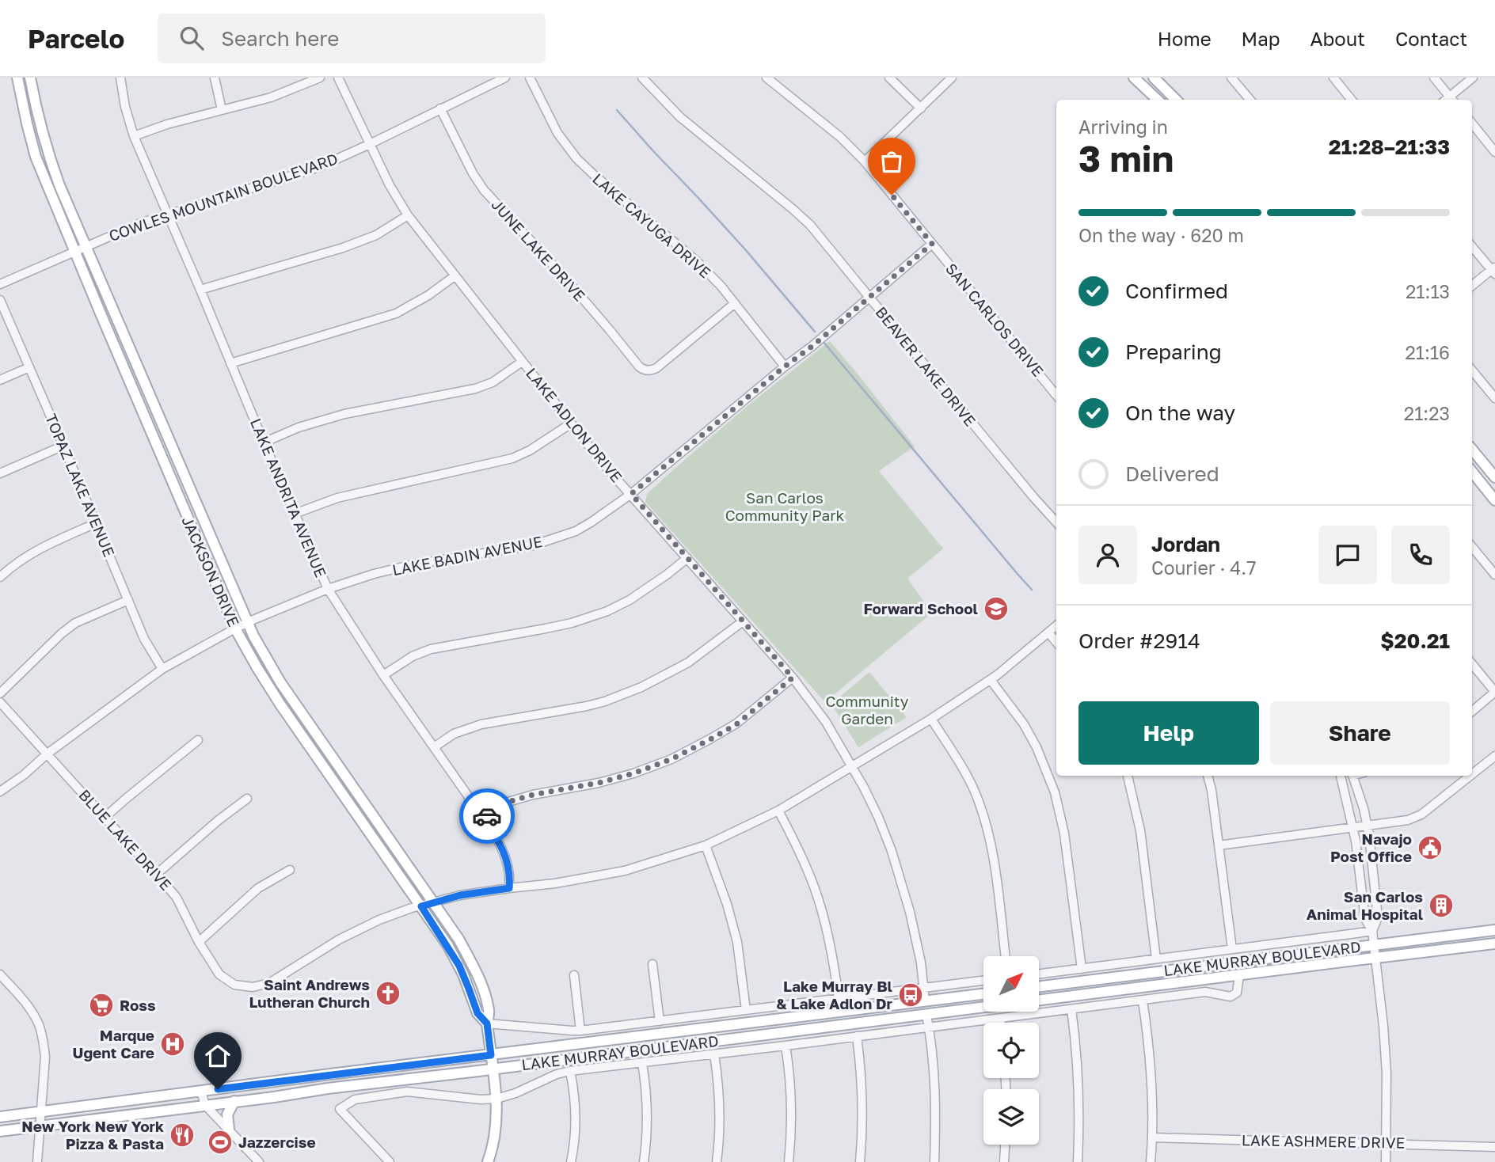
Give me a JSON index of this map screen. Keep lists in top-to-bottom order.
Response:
{
  "streets": {
    "main road": ["JACKSON DRIVE", "LAKE MURRAY BOULEVARD"],
    "street": [
      "COWLES MOUNTAIN BOULEVARD",
      "LAKE CAYUGA DRIVE",
      "JUNE LAKE DRIVE",
      "SAN CARLOS DRIVE",
      "BEAVER LAKE DRIVE",
      "LAKE ADLON DRIVE",
      "TOPAZ LAKE AVENUE",
      "LAKE ANDRITA AVENUE",
      "LAKE BADIN AVENUE",
      "BLUE LAKE DRIVE",
      "LAKE ASHMERE DRIVE"
    ]
  },
  "crossings": [
    ["COWLES MOUNTAIN BOULEVARD", "JUNE LAKE DRIVE"],
    ["COWLES MOUNTAIN BOULEVARD", "LAKE ADLON DRIVE"],
    ["COWLES MOUNTAIN BOULEVARD", "LAKE ANDRITA AVENUE"],
    ["COWLES MOUNTAIN BOULEVARD", "JACKSON DRIVE"],
    ["LAKE CAYUGA DRIVE", "JUNE LAKE DRIVE"],
    ["LAKE CAYUGA DRIVE", "LAKE BADIN AVENUE"],
    ["SAN CARLOS DRIVE", "LAKE BADIN AVENUE"],
    ["BEAVER LAKE DRIVE", "LAKE BADIN AVENUE"],
    ["LAKE ADLON DRIVE", "LAKE BADIN AVENUE"],
    ["LAKE ADLON DRIVE", "LAKE MURRAY BOULEVARD"],
    ["TOPAZ LAKE AVENUE", "LAKE BADIN AVENUE"],
    ["LAKE ANDRITA AVENUE", "LAKE BADIN AVENUE"],
    ["LAKE BADIN AVENUE", "JACKSON DRIVE"],
    ["LAKE BADIN AVENUE", "BLUE LAKE DRIVE"],
    ["JACKSON DRIVE", "BLUE LAKE DRIVE"],
    ["JACKSON DRIVE", "LAKE MURRAY BOULEVARD"]
  ],
  "parks": ["San Carlos Community Park", "Community Garden"],
  "places": {
    "school or university": ["Forward School"],
    "public building": ["Navajo Post Office"],
    "building": ["San Carlos Animal Hospital"],
    "church": ["Saint Andrews Lutheran Church"],
    "bus stop": ["Lake Murray Bl & Lake Adlon Dr"],
    "supermarket": ["Ross"],
    "hospital": ["Marque Ugent Care"],
    "restaurant": ["New York New York Pizza & Pasta"],
    "sports": ["Jazzercise"]
  },
  "north": "top right",
  "page": {
    "header": "Parcelo",
    "search": "Search here",
    "nav": [
      "Home",
      "Map",
      "About",
      "Contact"
    ],
    "heading": ["3 min", "Arriving in", "21:28–21:33"],
    "panel": [
      "Jordan",
      "Courier · 4.7",
      "Order #2914",
      "$20.21"
    ],
    "bar": "On the way · 620 m",
    "list": [
      ["Confirmed", "21:13"],
      ["Preparing", "21:16"],
      ["On the way", "21:23"],
      "Delivered"
    ],
    "buttons": ["Help", "Share"]
  }
}
